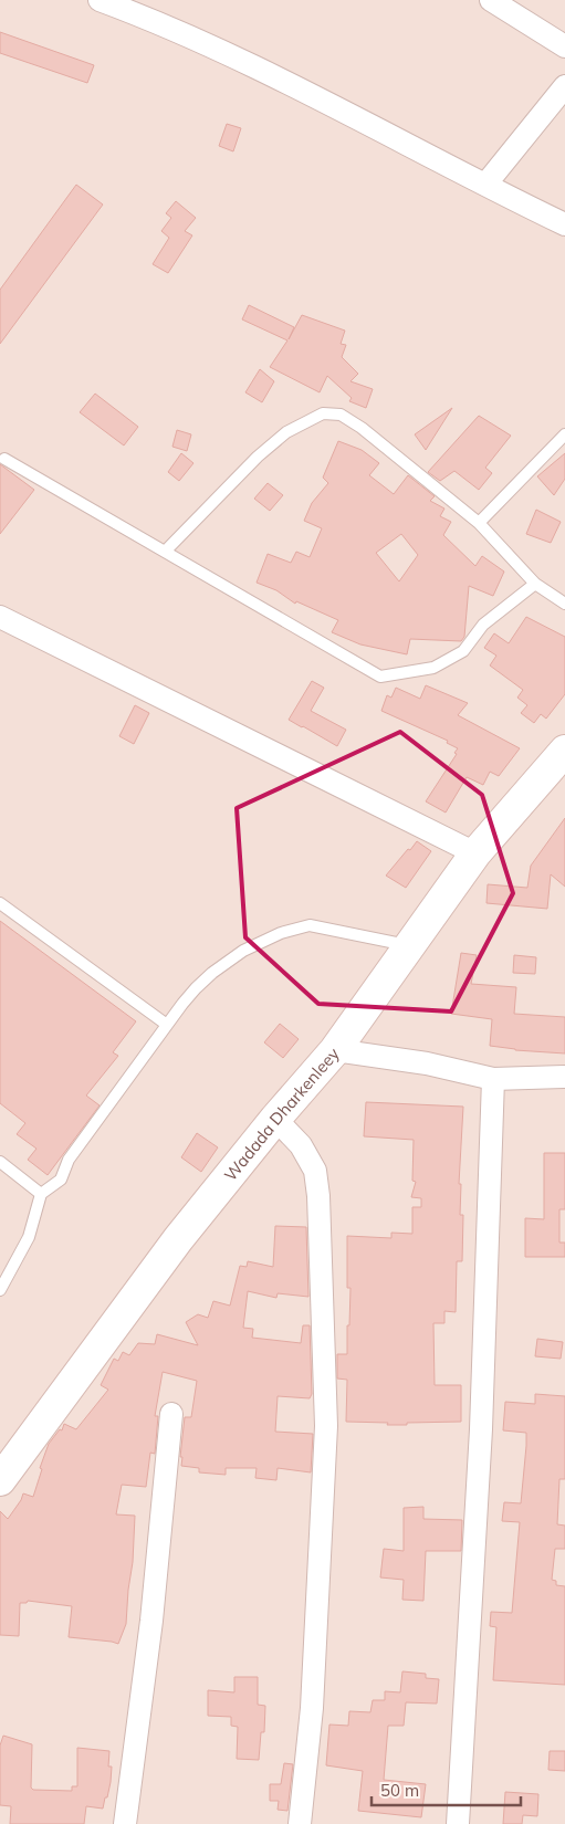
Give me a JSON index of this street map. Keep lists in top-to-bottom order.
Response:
{
  "streets": {
    "main road": ["Wadada Dharkenleey"]
  },
  "scale_bar": "50 m"
}
